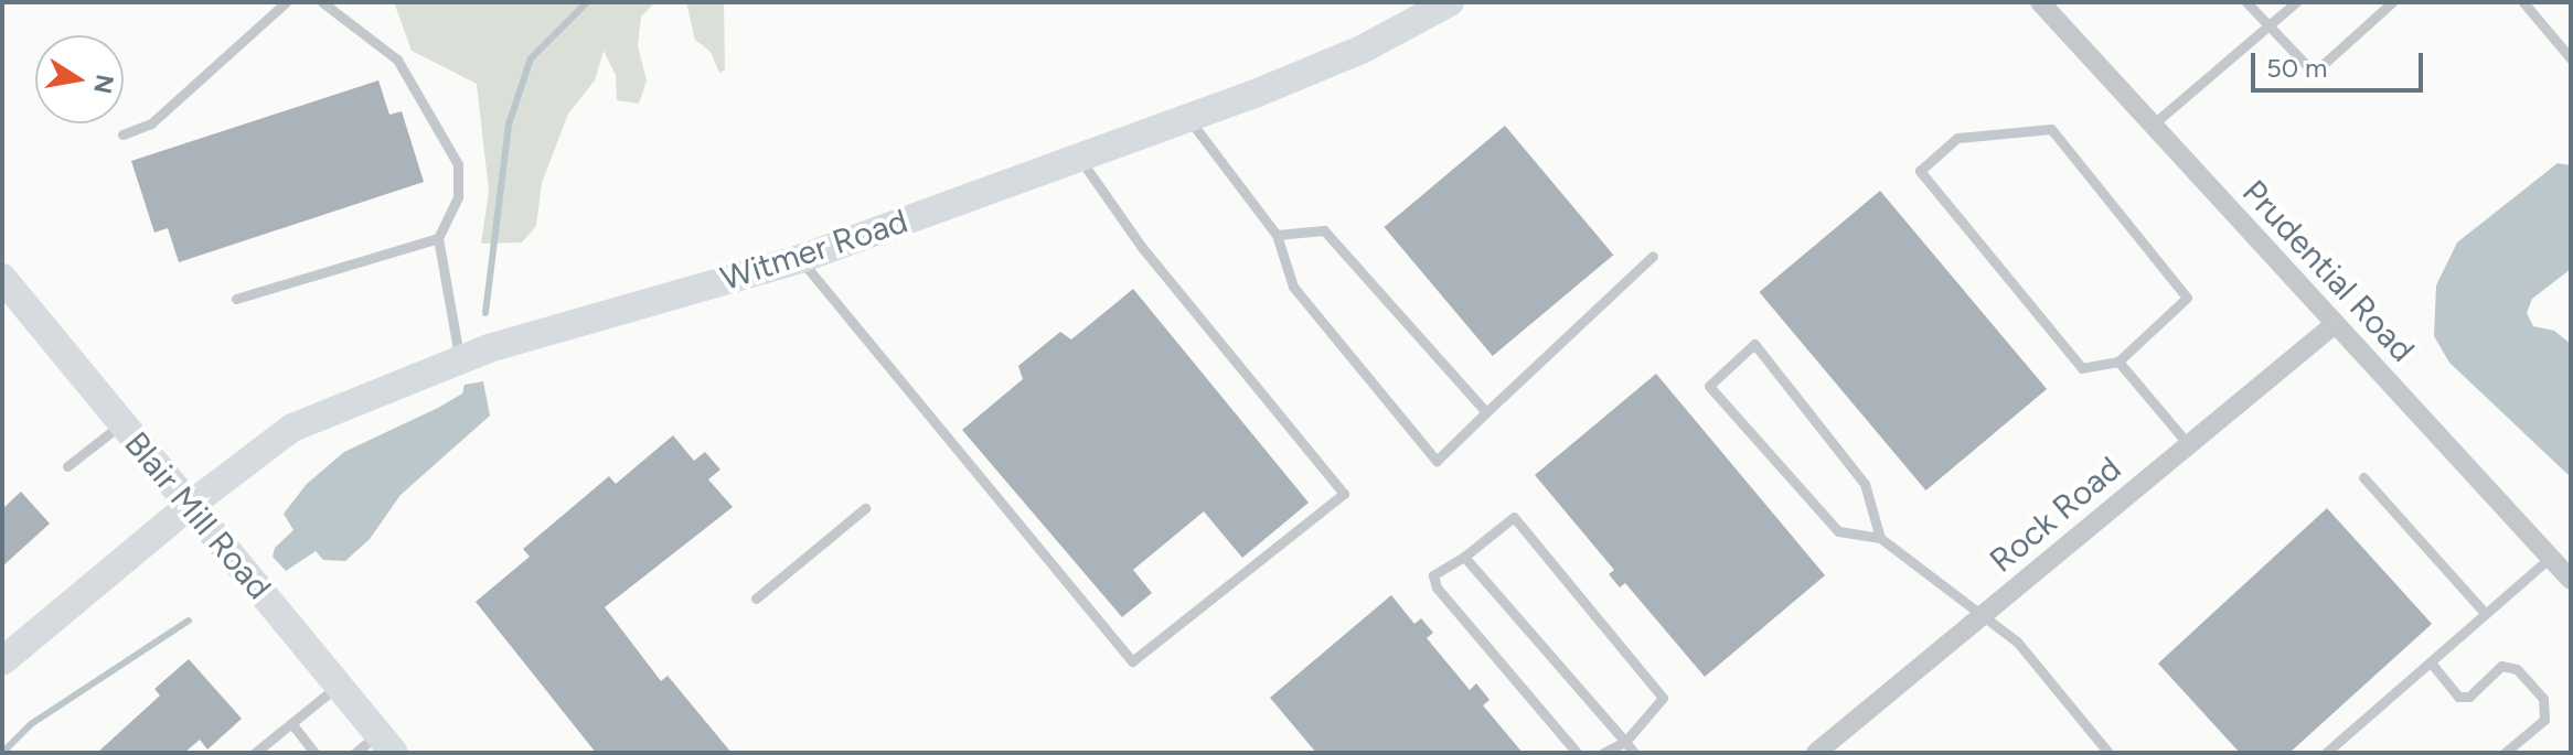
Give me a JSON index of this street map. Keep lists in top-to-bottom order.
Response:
{
  "streets": {
    "street": [
      "Witmer Road",
      "Prudential Road",
      "Rock Road",
      "Blair Mill Road"
    ]
  },
  "crossings": [
    ["Witmer Road", "Blair Mill Road"],
    ["Prudential Road", "Rock Road"]
  ],
  "scale_bar": "50 m",
  "north": "right"
}
